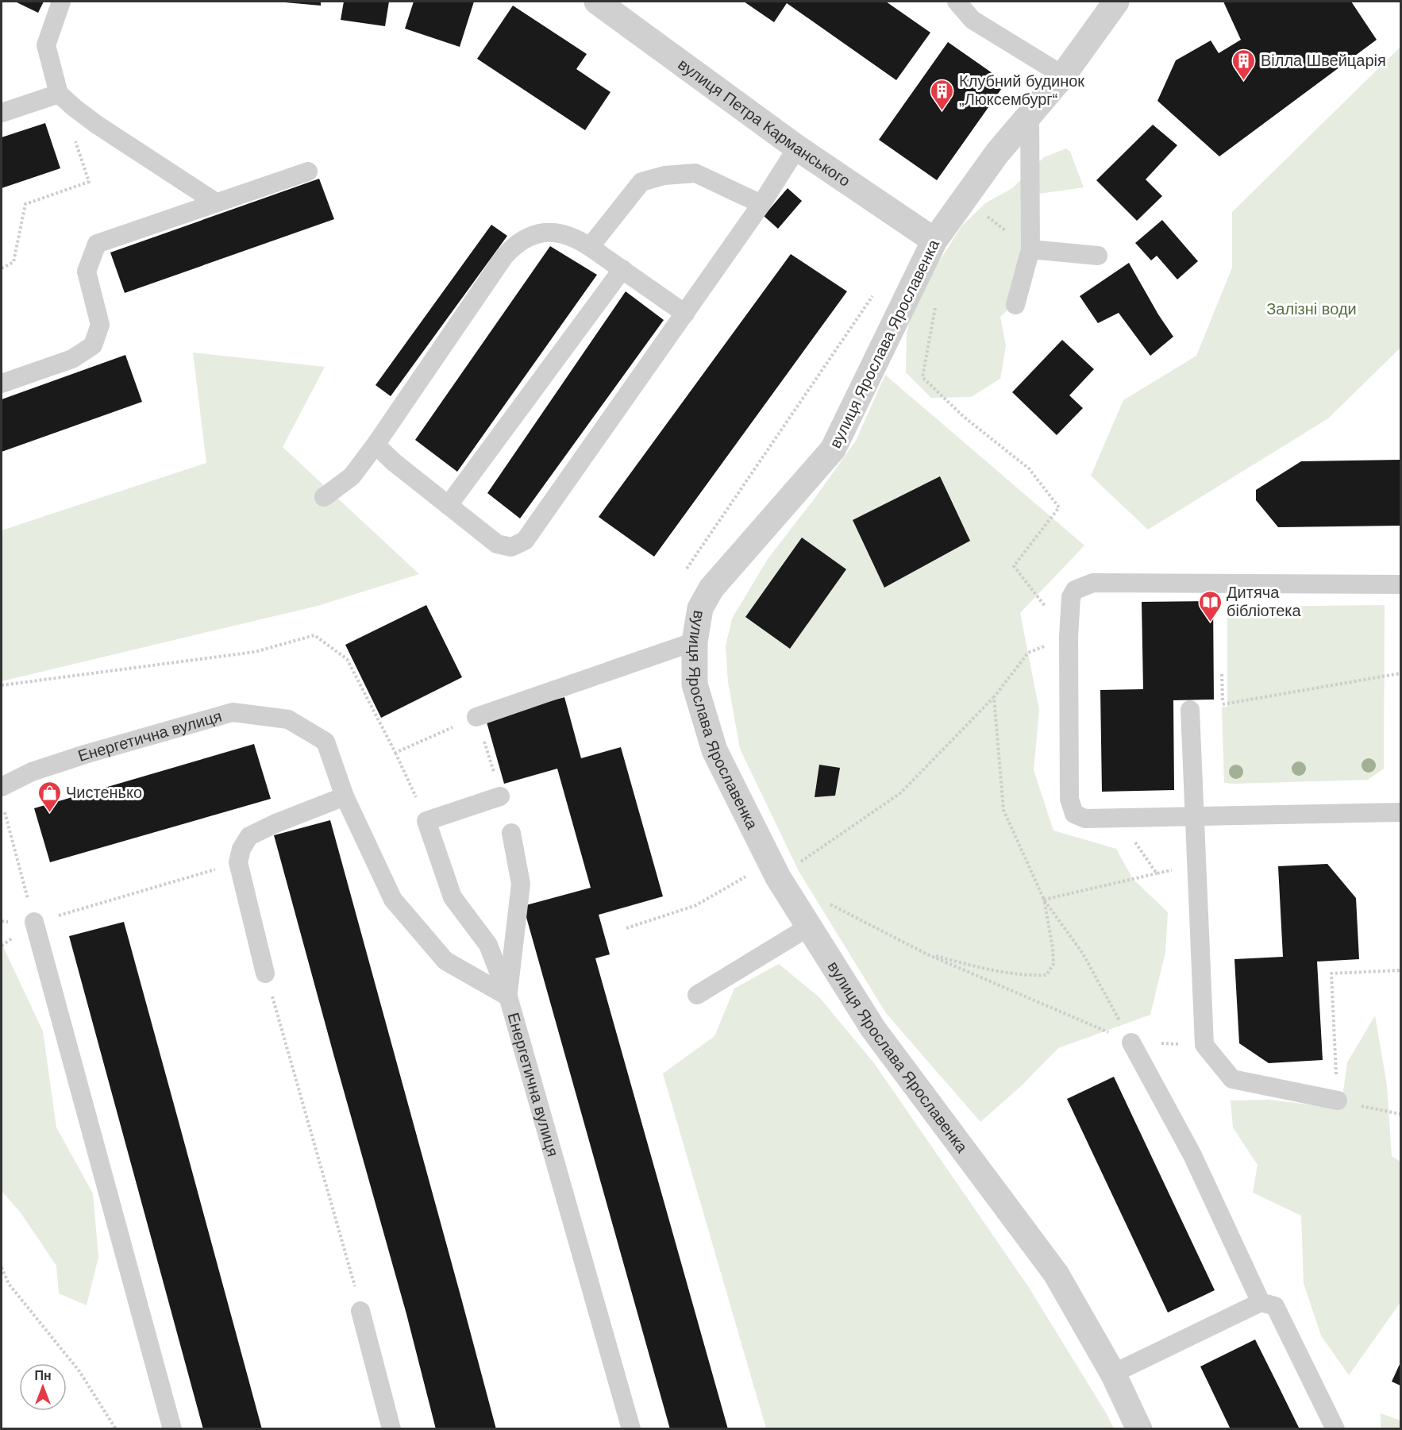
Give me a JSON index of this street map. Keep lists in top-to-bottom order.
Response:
{
  "streets": {
    "street": ["вулиця Петра Карманського", "вулиця Ярослава Ярославенка"],
    "lane": ["Енергетична вулиця"]
  },
  "crossings": [
    ["вулиця Петра Карманського", "вулиця Ярослава Ярославенка"]
  ],
  "parks": ["Залізні води"],
  "places": {
    "building": ["Вілла Швейцарія", "Клубний будинок „Люксембург“"],
    "library": ["Дитяча бібліотека"],
    "shop": ["Чистенько"]
  },
  "north": "top"
}
